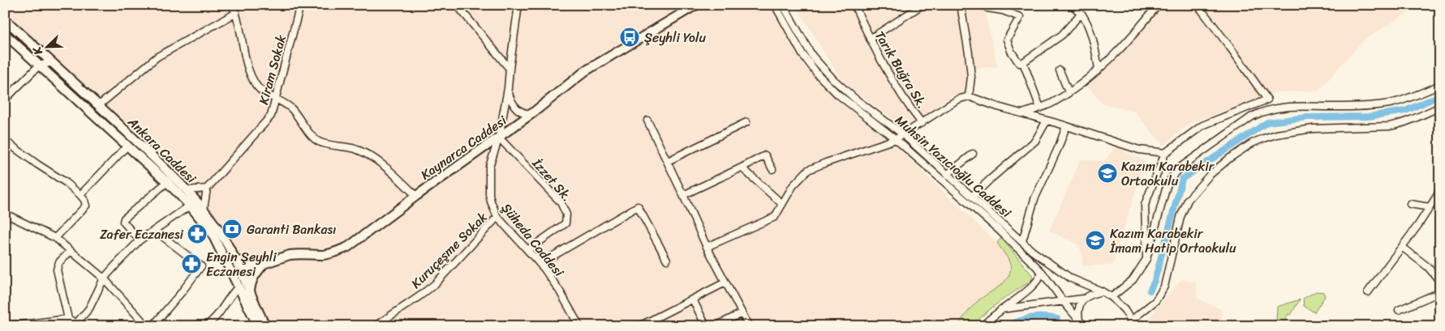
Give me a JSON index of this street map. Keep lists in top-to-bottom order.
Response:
{
  "streets": {
    "main road": ["Kaynarca Caddesi", "Ankara Caddesi"],
    "street": [
      "Kiram Sokak",
      "Tarık Buğra Sk.",
      "Muhsin Yazıcıoğlu Caddesi",
      "İzzet Sk.",
      "Şüheda Caddesi",
      "Kuruçeşme Sokak"
    ]
  },
  "crossings": [
    ["Kaynarca Caddesi", "Ankara Caddesi"],
    ["Kaynarca Caddesi", "İzzet Sk."],
    ["Kaynarca Caddesi", "Şüheda Caddesi"],
    ["İzzet Sk.", "Şüheda Caddesi"],
    ["Şüheda Caddesi", "Kuruçeşme Sokak"]
  ],
  "places": {
    "bus stop": ["Şeyhli Yolu"],
    "school or university": ["Kazım Karabekir Ortaokulu", "Kazım Karabekir İmam Hatip Ortaokulu"],
    "bank": ["Garanti Bankası"],
    "pharmacy": ["Zafer Eczanesi", "Engin Şeyhli Eczanesi"]
  },
  "north": "bottom left"
}
